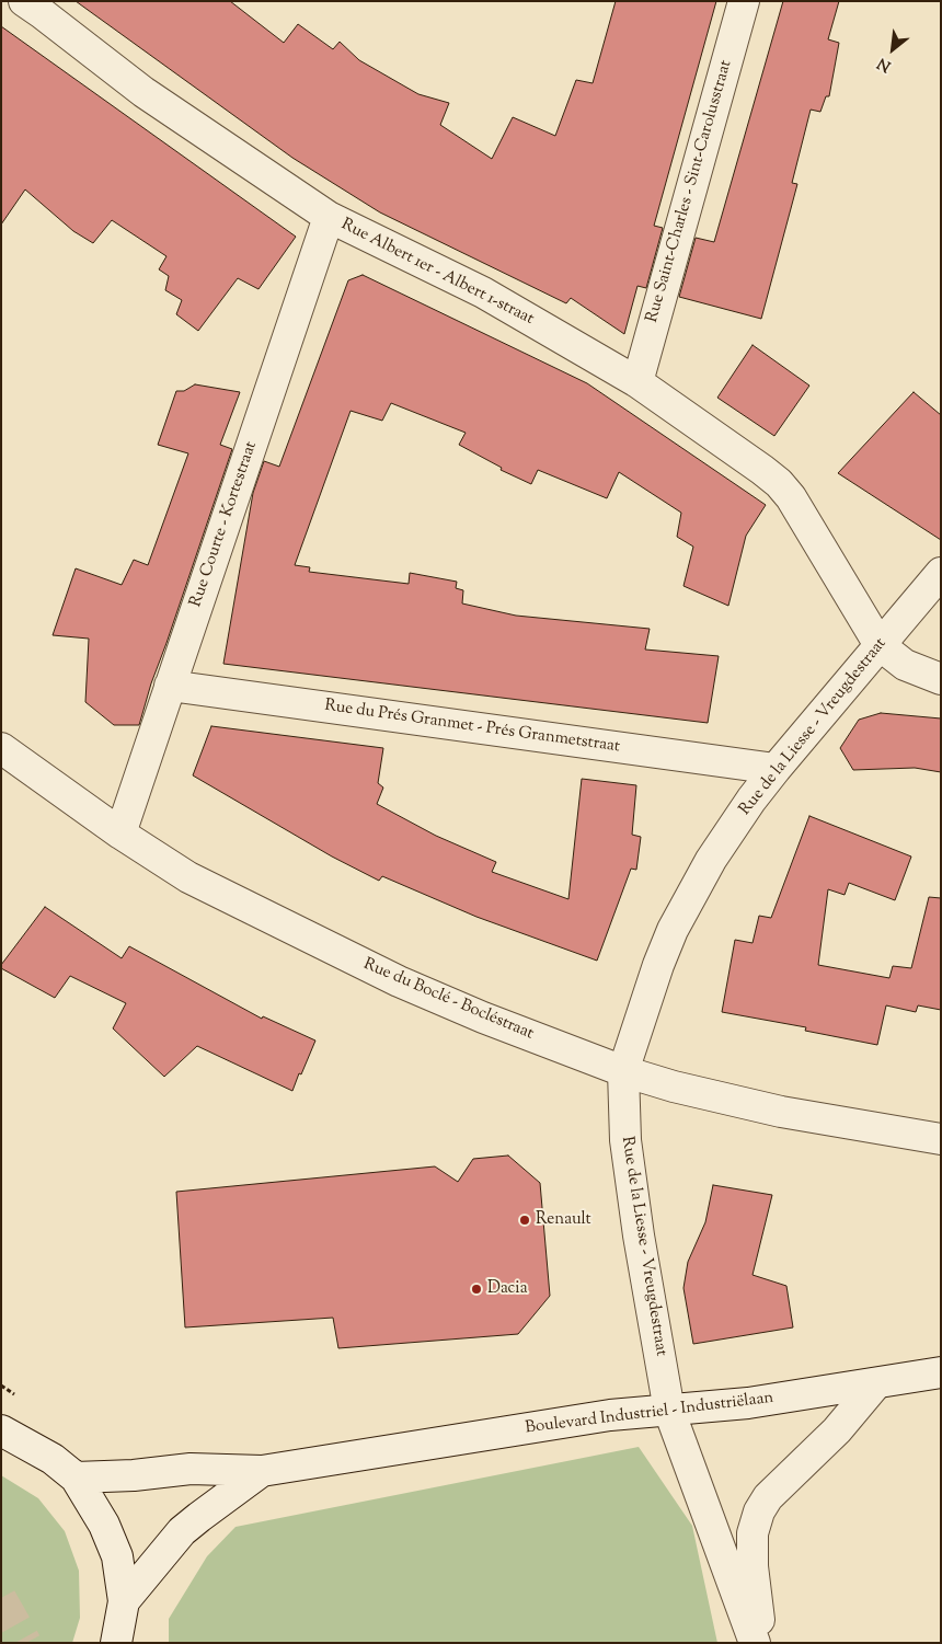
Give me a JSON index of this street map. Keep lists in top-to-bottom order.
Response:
{
  "streets": {
    "street": [
      "Rue Saint-Charles - Sint-Carolusstraat",
      "Rue Albert 1er - Albert 1-straat",
      "Rue Courte - Kortestraat",
      "Rue du Prés Granmet - Prés Granmetstraat",
      "Rue de la Liesse - Vreugdestraat",
      "Rue du Boclé - Bocléstraat",
      "Boulevard Industriel - Industriëlaan"
    ]
  },
  "crossings": [
    ["Rue Saint-Charles - Sint-Carolusstraat", "Rue Albert 1er - Albert 1-straat"],
    ["Rue Albert 1er - Albert 1-straat", "Rue Courte - Kortestraat"],
    ["Rue Albert 1er - Albert 1-straat", "Rue de la Liesse - Vreugdestraat"],
    ["Rue Courte - Kortestraat", "Rue du Prés Granmet - Prés Granmetstraat"],
    ["Rue Courte - Kortestraat", "Rue du Boclé - Bocléstraat"],
    ["Rue du Prés Granmet - Prés Granmetstraat", "Rue de la Liesse - Vreugdestraat"],
    ["Rue de la Liesse - Vreugdestraat", "Rue du Boclé - Bocléstraat"],
    ["Rue de la Liesse - Vreugdestraat", "Boulevard Industriel - Industriëlaan"]
  ],
  "places": ["Renault", "Dacia"],
  "north": "bottom left"
}
